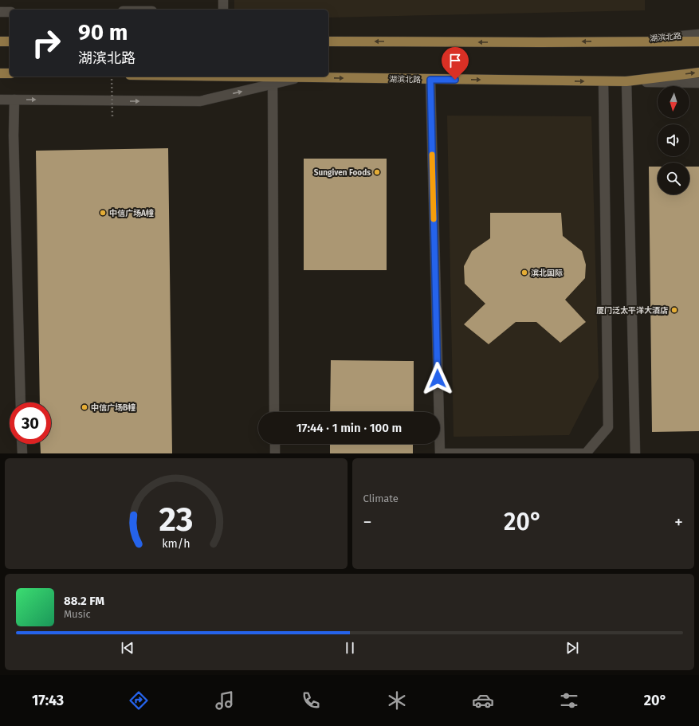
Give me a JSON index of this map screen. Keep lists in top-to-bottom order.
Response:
{
  "streets": {
    "main road": ["湖滨北路"]
  },
  "places": [
    "Sungiven Foods",
    "中信广场A幢",
    "滨北国际",
    "厦门泛太平洋大酒店",
    "中信广场B幢"
  ],
  "north": "bottom",
  "page": {
    "turn": ["90 m", "湖滨北路"],
    "limit": "30",
    "trip": "17:44 · 1 min · 100 m",
    "tile": "Climate",
    "heat": ["−", "20°", "+"],
    "song": ["88.2 FM", "Music"],
    "tabs": ["17:43", "20°"],
    "gauge": ["23", "km/h"]
  }
}
